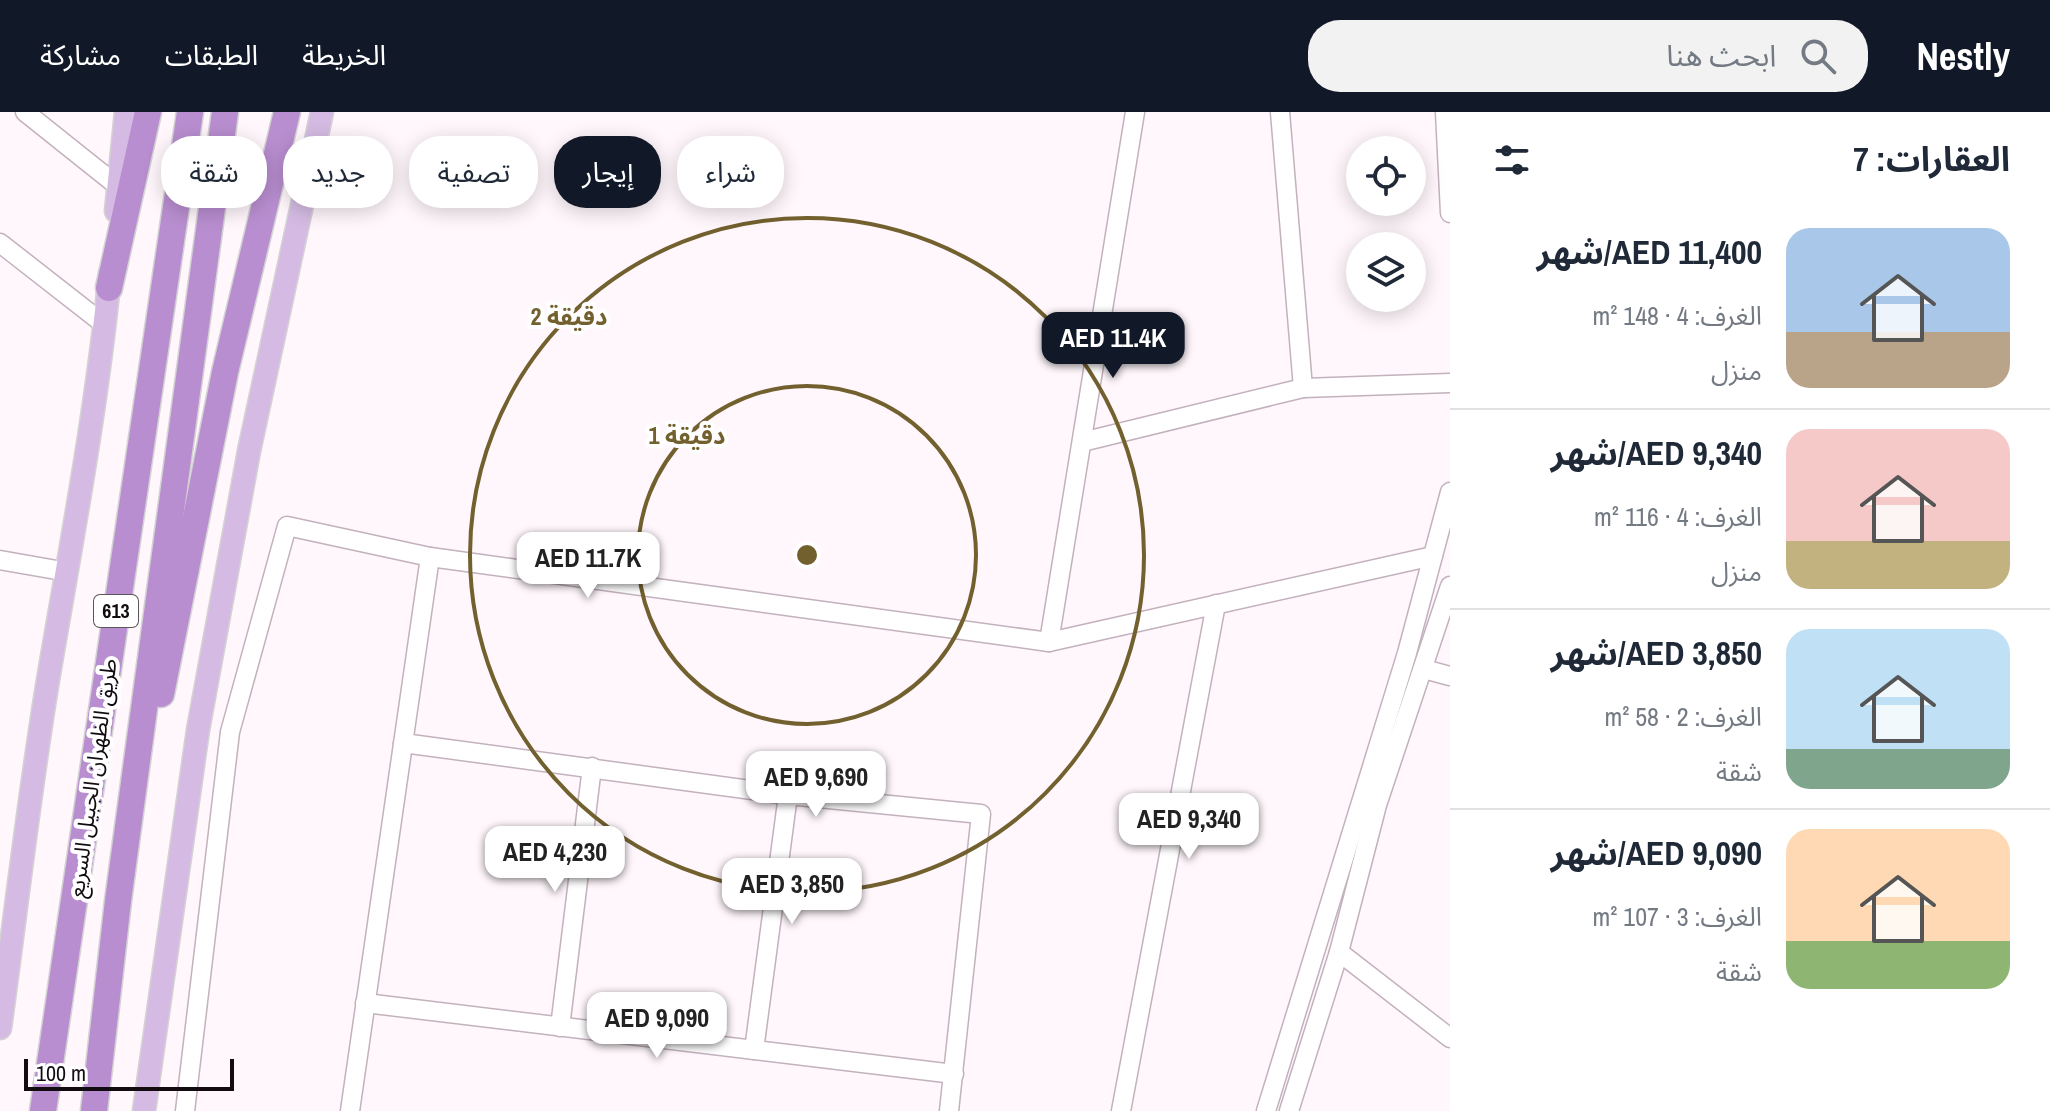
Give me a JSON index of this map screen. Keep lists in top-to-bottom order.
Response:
{
  "streets": {
    "highway": ["613", "طريق الظهران الجبيل السريع"]
  },
  "scale_bar": "100 m",
  "page": {
    "header": "Nestly",
    "search": "ابحث هنا",
    "nav": ["الخريطة", "الطبقات", "مشاركة"],
    "heading": "العقارات: 7",
    "chip": [
      "شراء",
      "إيجار",
      "تصفية",
      "جديد",
      "شقة"
    ],
    "list": [
      {
        "name": "AED 11,400/شهر",
        "note": "الغرف: 4 · 148 m² · منزل"
      },
      {
        "name": "AED 9,340/شهر",
        "note": "الغرف: 4 · 116 m² · منزل"
      },
      {
        "name": "AED 3,850/شهر",
        "note": "الغرف: 2 · 58 m² · شقة"
      },
      {
        "name": "AED 9,090/شهر",
        "note": "الغرف: 3 · 107 m² · شقة"
      }
    ],
    "price": [
      "AED 11.4K",
      "AED 11.7K",
      "AED 9,690",
      "AED 9,340",
      "AED 4,230",
      "AED 3,850",
      "AED 9,090"
    ],
    "scale": "100 m"
  },
  "rings": ["2 دقيقة", "1 دقيقة"]
}
